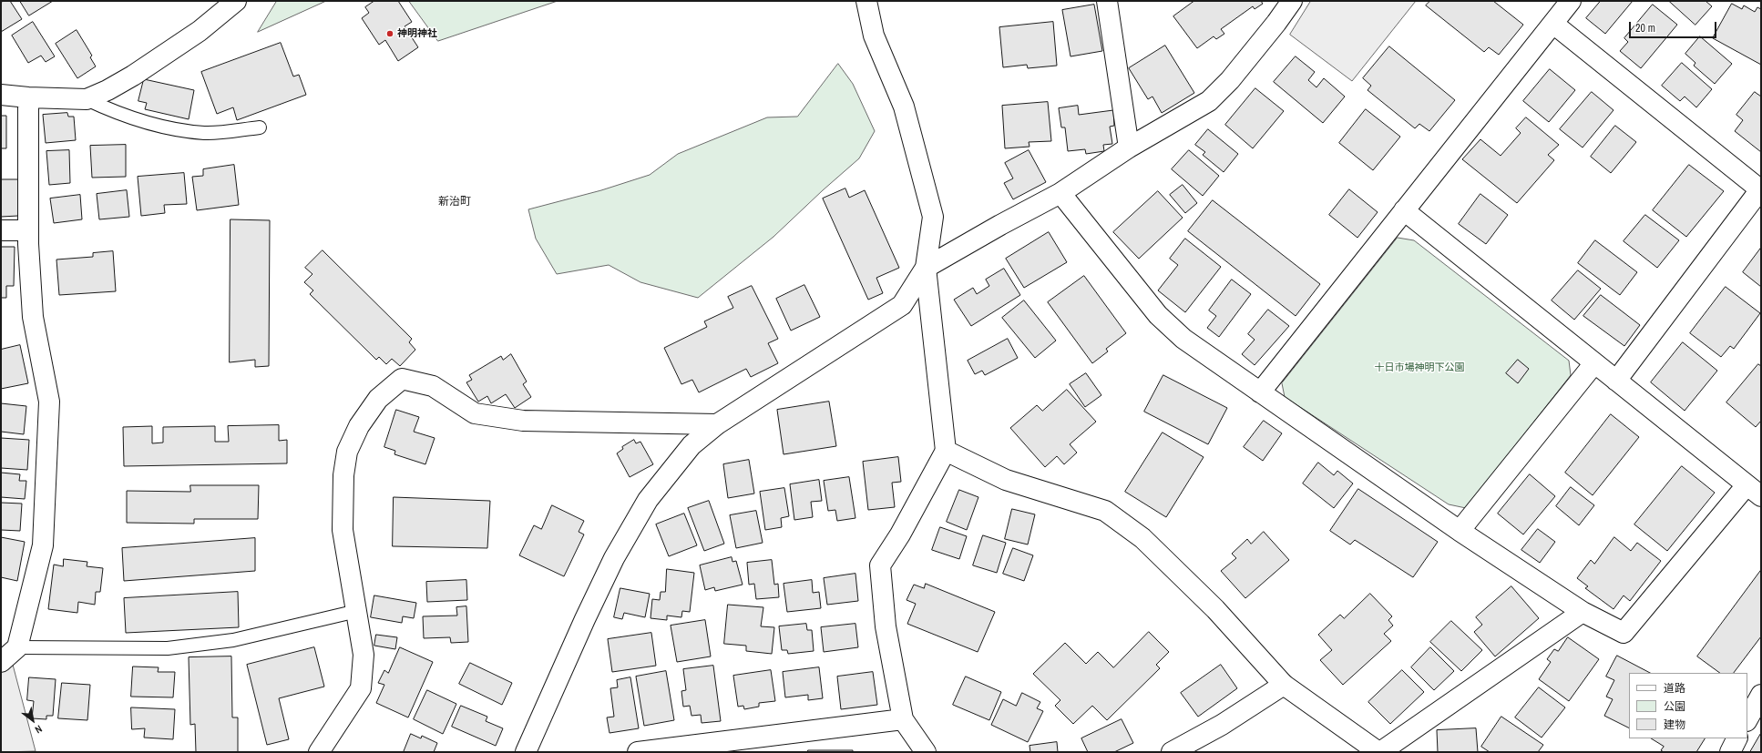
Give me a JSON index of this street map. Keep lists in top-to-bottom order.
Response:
{
  "districts": ["新治町"],
  "parks": ["十日市場神明下公園"],
  "places": ["神明神社"],
  "legend": ["道路", "公園", "建物"],
  "scale_bar": "20 m",
  "north": "bottom right"
}
